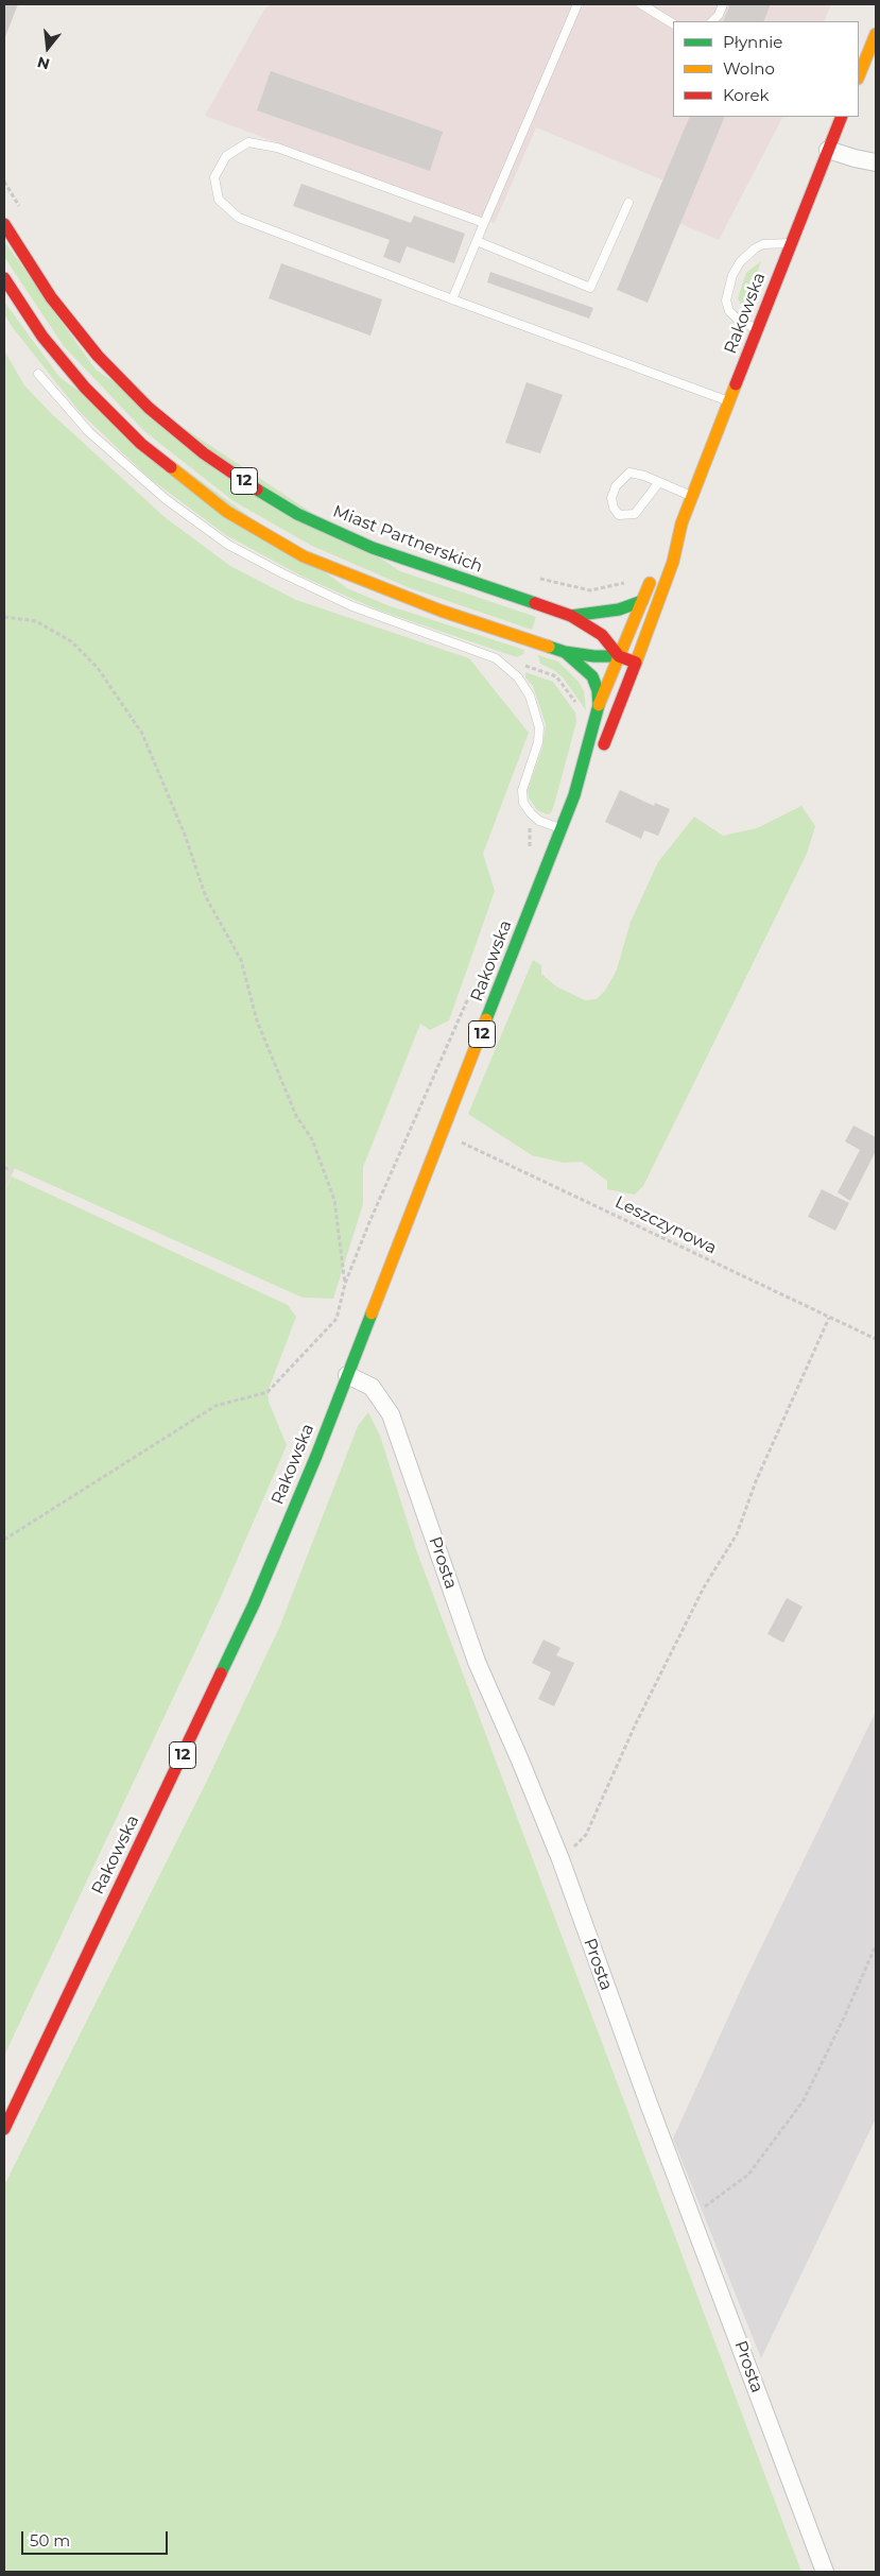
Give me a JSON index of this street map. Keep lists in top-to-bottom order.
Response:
{
  "streets": {
    "main road": ["Rakowska", "12", "Miast Partnerskich"],
    "street": ["Prosta"],
    "path": ["Leszczynowa"]
  },
  "crossings": [
    ["Rakowska", "12"],
    ["Rakowska", "Miast Partnerskich"],
    ["Rakowska", "Leszczynowa"],
    ["Rakowska", "Prosta"]
  ],
  "legend": ["Płynnie", "Wolno", "Korek"],
  "scale_bar": "50 m",
  "north": "bottom"
}
